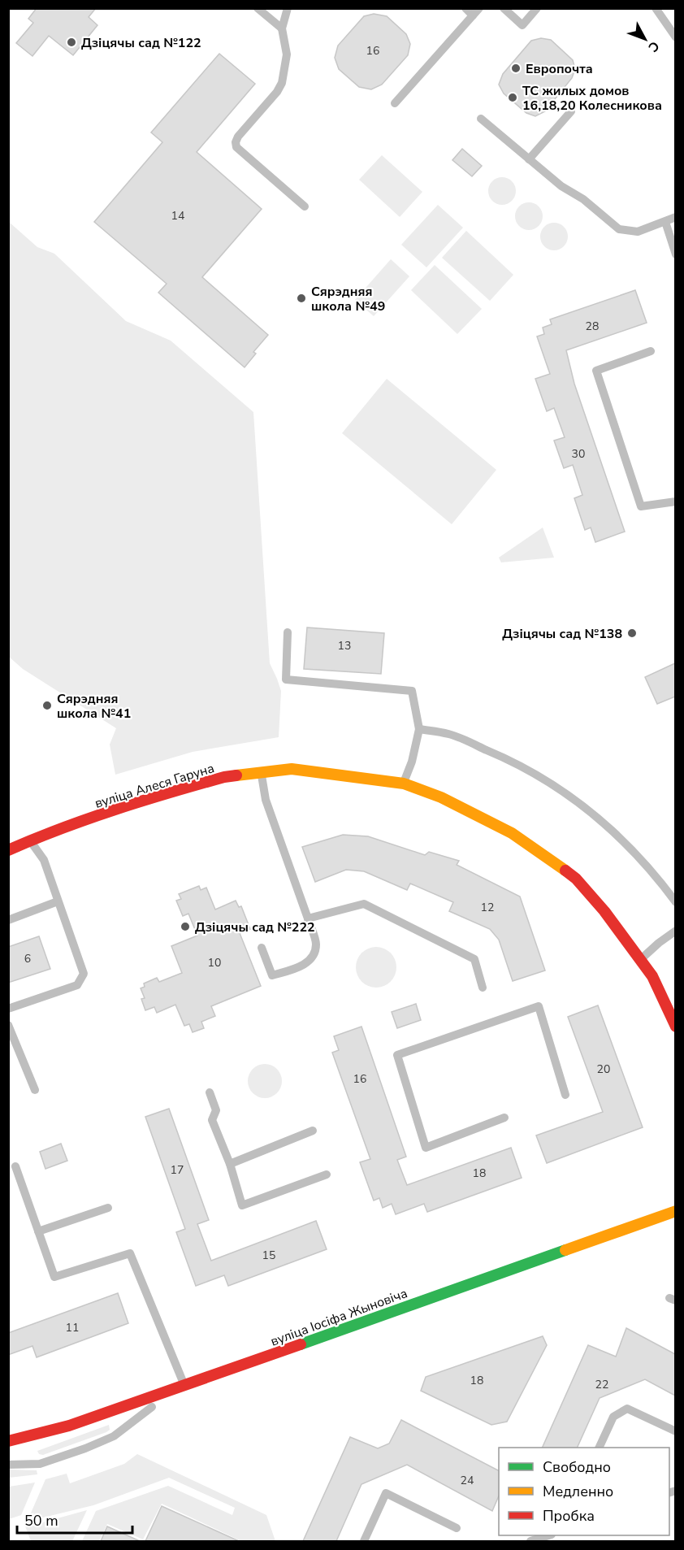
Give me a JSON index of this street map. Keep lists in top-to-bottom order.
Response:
{
  "streets": {
    "street": ["вуліца Алеся Гаруна", "вуліца Іосіфа Жыновіча"]
  },
  "places": [
    "Дзіцячы сад №122",
    "Европочта",
    "ТС жилых домов 16,18,20 Колесникова",
    "Сярэдняя школа №49",
    "Дзіцячы сад №138",
    "Сярэдняя школа №41",
    "Дзіцячы сад №222"
  ],
  "house_numbers": [
    "16",
    "14",
    "28",
    "30",
    "13",
    "12",
    "6",
    "10",
    "20",
    "16",
    "17",
    "18",
    "15",
    "11",
    "18",
    "22",
    "24"
  ],
  "legend": ["Свободно", "Медленно", "Пробка"],
  "scale_bar": "50 m",
  "north": "bottom right"
}
